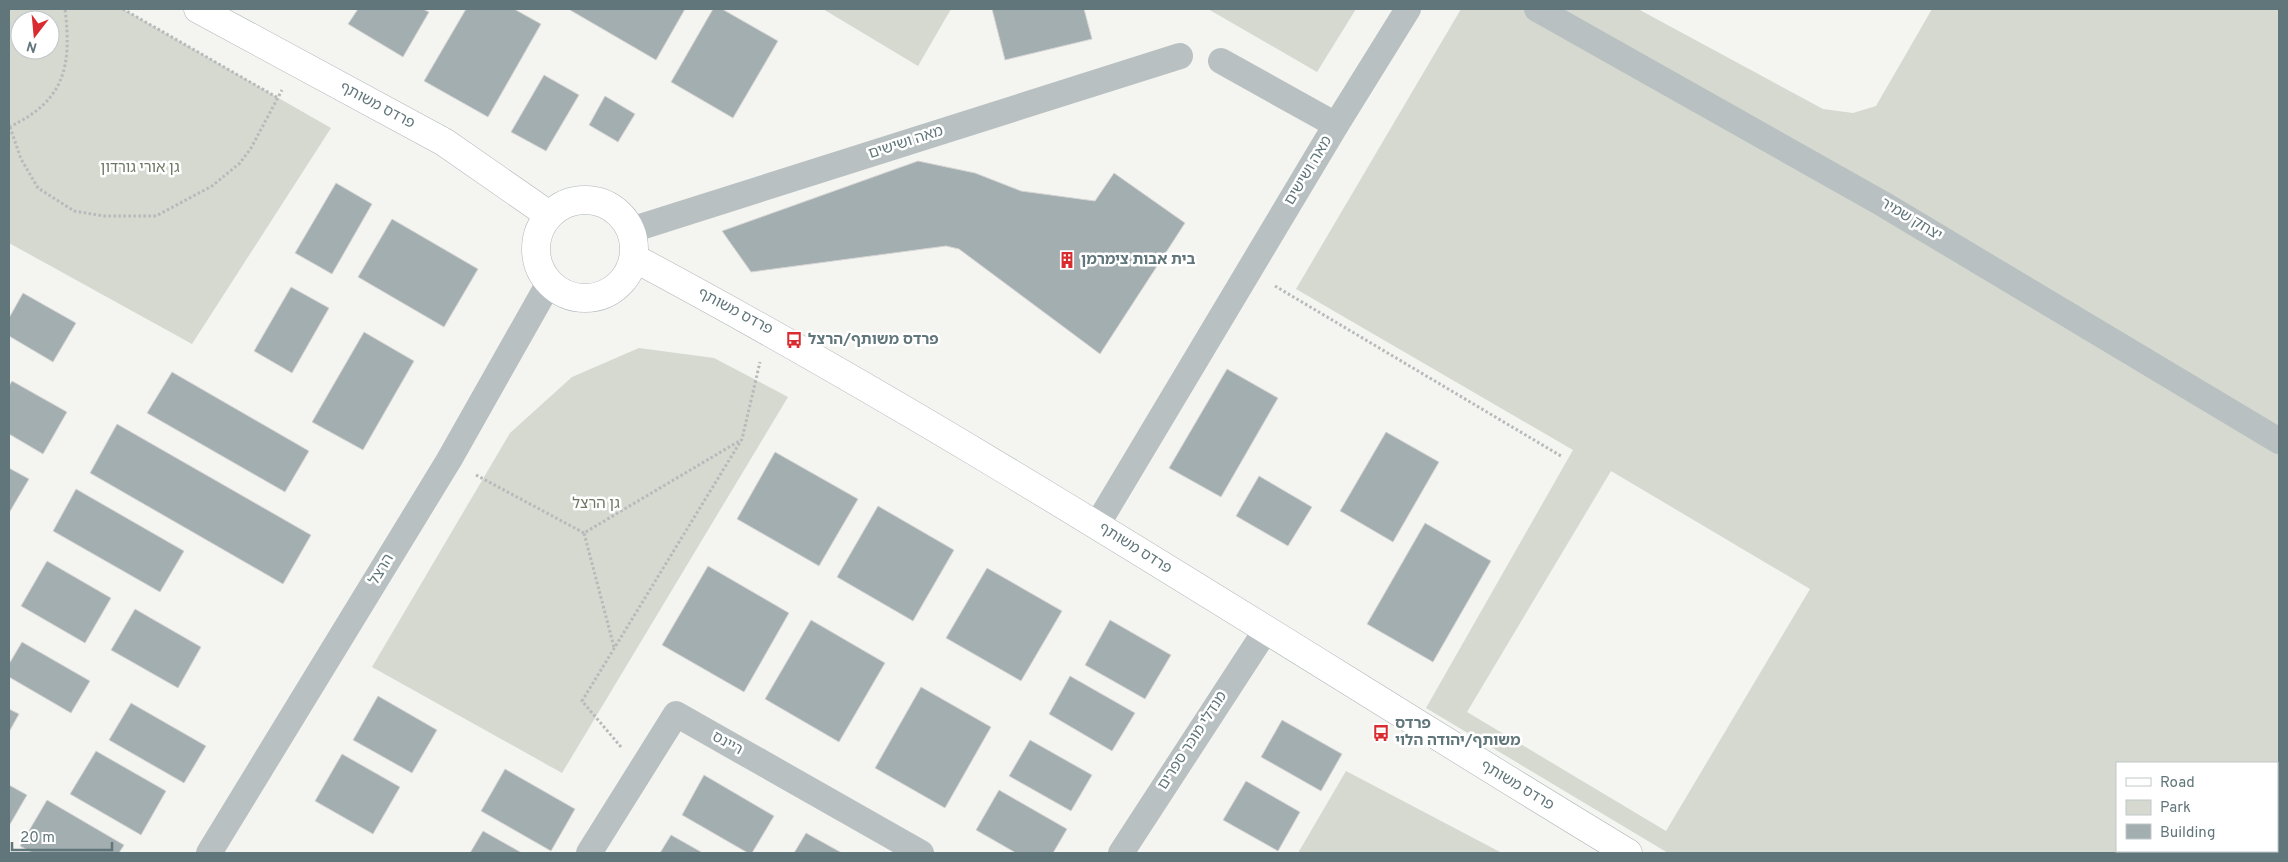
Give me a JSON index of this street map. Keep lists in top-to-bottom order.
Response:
{
  "streets": {
    "street": [
      "פרדס משותף",
      "מאה ושישים",
      "יצחק שמיר",
      "הרצל",
      "מנדלי מוכר ספרים",
      "ריינס"
    ]
  },
  "crossings": [
    ["פרדס משותף", "מאה ושישים"],
    ["פרדס משותף", "הרצל"],
    ["פרדס משותף", "מנדלי מוכר ספרים"],
    ["מאה ושישים", "הרצל"]
  ],
  "parks": ["גן אורי גורדון", "גן הרצל"],
  "places": {
    "building": ["בית אבות צימרמן"],
    "bus stop": ["פרדס משותף/הרצל", "פרדס משותף/יהודה הלוי"]
  },
  "legend": ["Road", "Park", "Building"],
  "scale_bar": "20 m",
  "north": "bottom"
}
